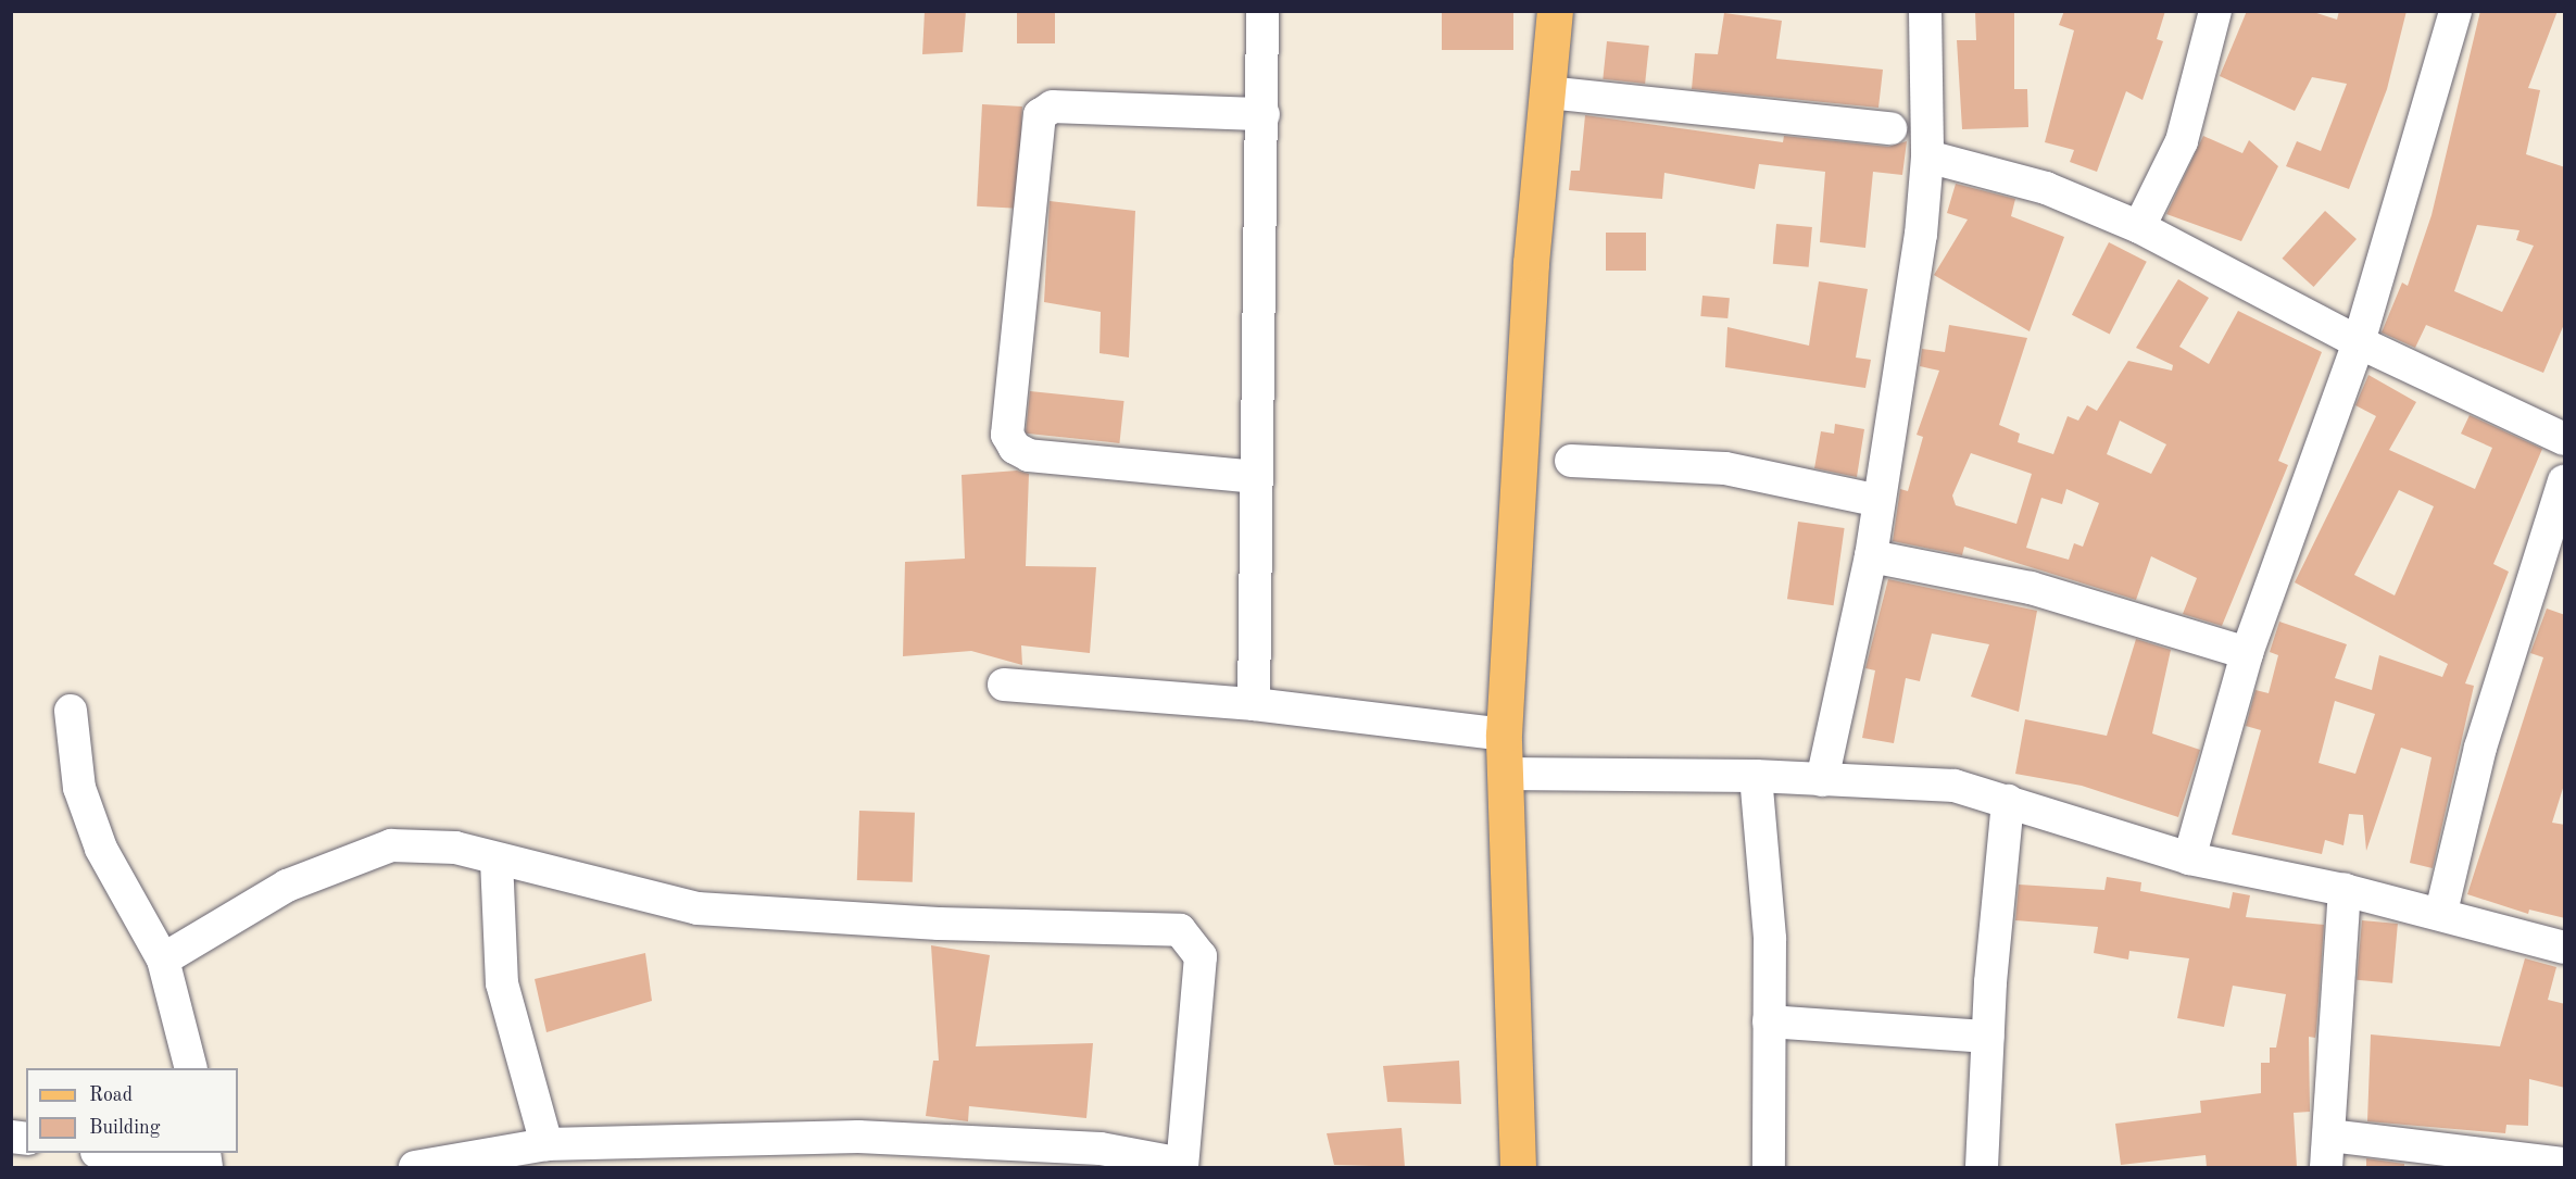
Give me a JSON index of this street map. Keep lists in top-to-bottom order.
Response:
{
  "legend": ["Road", "Building"]
}
